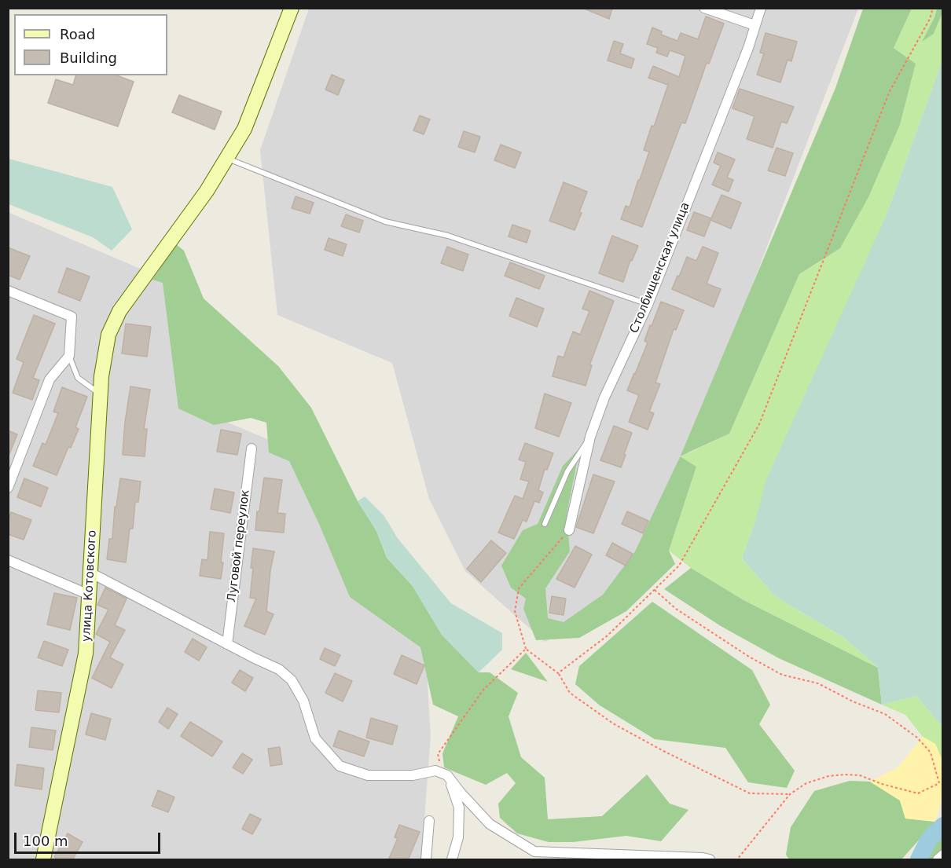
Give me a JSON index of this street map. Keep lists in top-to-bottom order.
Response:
{
  "streets": {
    "street": ["Столбищенская улица", "Луговой переулок", "улица Котовского"]
  },
  "legend": ["Road", "Building"],
  "scale_bar": "100 m"
}
